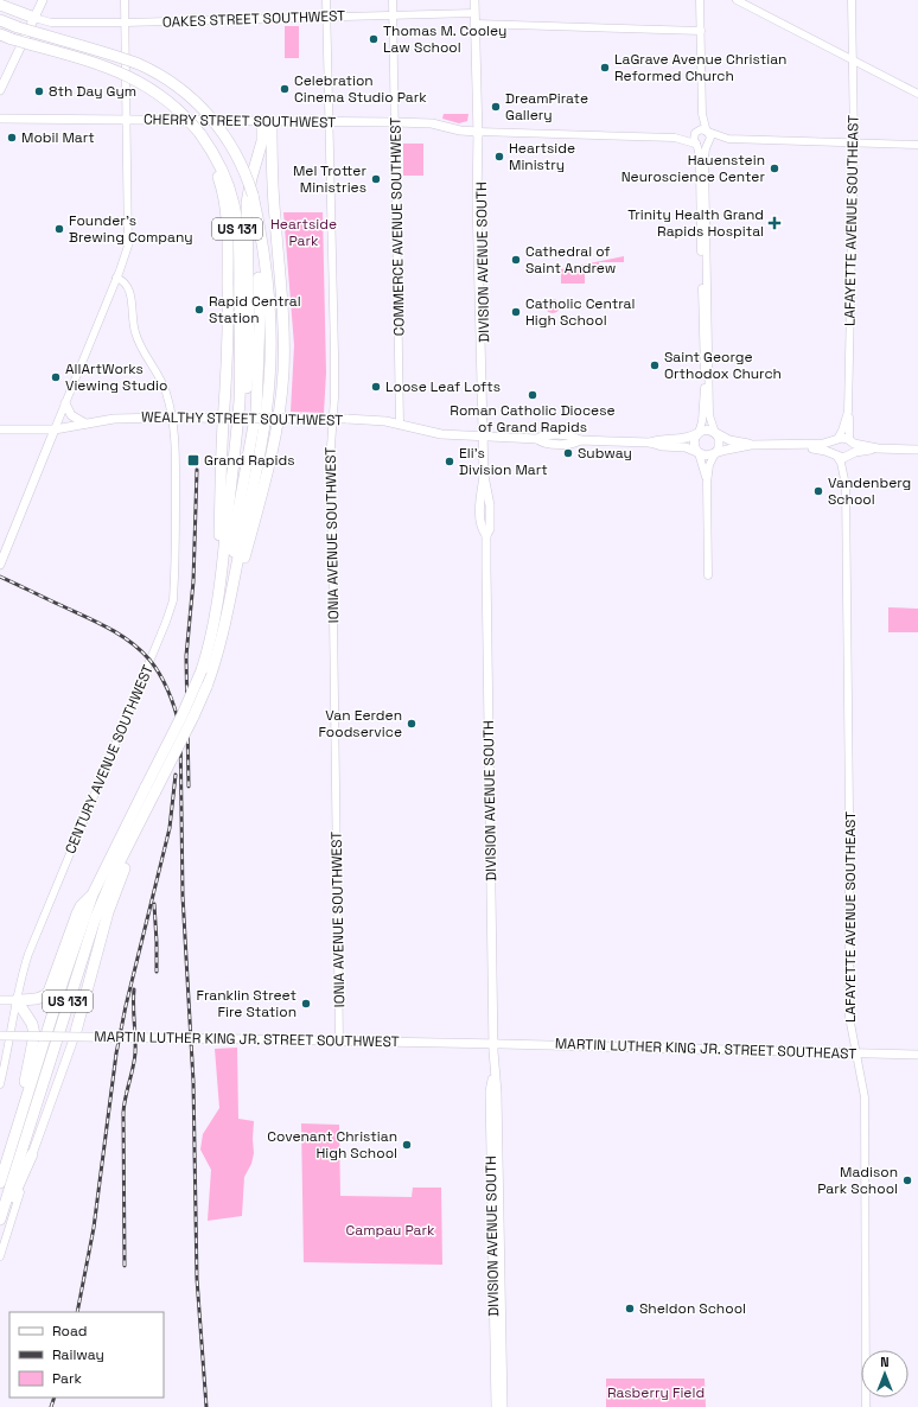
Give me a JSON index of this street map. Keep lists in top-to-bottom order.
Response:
{
  "streets": {
    "highway": ["US 131"],
    "main road": [
      "CHERRY STREET SOUTHWEST",
      "DIVISION AVENUE SOUTH",
      "WEALTHY STREET SOUTHWEST",
      "MARTIN LUTHER KING JR. STREET SOUTHWEST",
      "MARTIN LUTHER KING JR. STREET SOUTHEAST"
    ],
    "street": [
      "OAKES STREET SOUTHWEST",
      "LAFAYETTE AVENUE SOUTHEAST",
      "COMMERCE AVENUE SOUTHWEST",
      "IONIA AVENUE SOUTHWEST",
      "CENTURY AVENUE SOUTHWEST"
    ]
  },
  "crossings": [
    ["OAKES STREET SOUTHWEST", "COMMERCE AVENUE SOUTHWEST"],
    ["OAKES STREET SOUTHWEST", "DIVISION AVENUE SOUTH"],
    ["OAKES STREET SOUTHWEST", "IONIA AVENUE SOUTHWEST"],
    ["CHERRY STREET SOUTHWEST", "COMMERCE AVENUE SOUTHWEST"],
    ["CHERRY STREET SOUTHWEST", "DIVISION AVENUE SOUTH"],
    ["CHERRY STREET SOUTHWEST", "IONIA AVENUE SOUTHWEST"],
    ["LAFAYETTE AVENUE SOUTHEAST", "MARTIN LUTHER KING JR. STREET SOUTHEAST"],
    ["COMMERCE AVENUE SOUTHWEST", "WEALTHY STREET SOUTHWEST"],
    ["DIVISION AVENUE SOUTH", "WEALTHY STREET SOUTHWEST"],
    ["DIVISION AVENUE SOUTH", "MARTIN LUTHER KING JR. STREET SOUTHWEST"],
    ["DIVISION AVENUE SOUTH", "MARTIN LUTHER KING JR. STREET SOUTHEAST"],
    ["IONIA AVENUE SOUTHWEST", "MARTIN LUTHER KING JR. STREET SOUTHWEST"],
    ["MARTIN LUTHER KING JR. STREET SOUTHWEST", "MARTIN LUTHER KING JR. STREET SOUTHEAST"]
  ],
  "parks": ["Heartside Park", "Campau Park", "Rasberry Field"],
  "places": {
    "other": [
      "Thomas M. Cooley Law School",
      "LaGrave Avenue Christian Reformed Church",
      "Celebration Cinema Studio Park",
      "8th Day Gym",
      "DreamPirate Gallery",
      "Mobil Mart",
      "Heartside Ministry",
      "Hauenstein Neuroscience Center",
      "Mel Trotter Ministries",
      "Founder's Brewing Company",
      "Cathedral of Saint Andrew",
      "Rapid Central Station",
      "Catholic Central High School",
      "Saint George Orthodox Church",
      "AllArtWorks Viewing Studio",
      "Loose Leaf Lofts",
      "Roman Catholic Diocese of Grand Rapids",
      "Subway",
      "Eli's Division Mart",
      "Vandenberg School",
      "Van Eerden Foodservice",
      "Franklin Street Fire Station",
      "Covenant Christian High School",
      "Madison Park School",
      "Sheldon School"
    ],
    "health": ["Trinity Health Grand Rapids Hospital"],
    "transit": ["Grand Rapids"]
  },
  "legend": ["Road", "Railway", "Park"],
  "north": "top"
}
